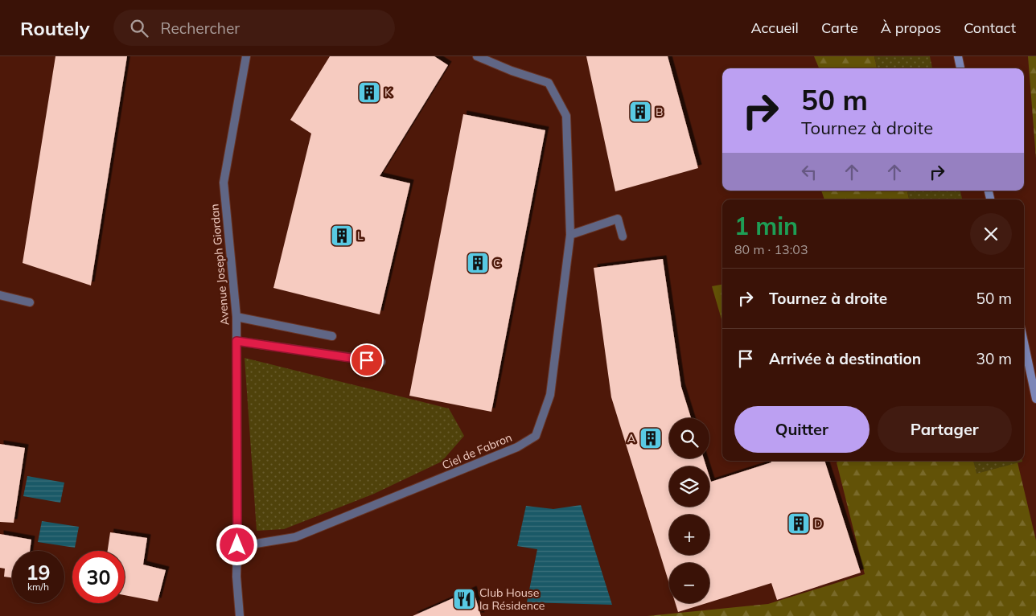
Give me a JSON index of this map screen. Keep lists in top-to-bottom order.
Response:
{
  "streets": {
    "street": ["Avenue Joseph Giordan", "Ciel de Fabron"]
  },
  "crossings": [
    ["Avenue Joseph Giordan", "Ciel de Fabron"]
  ],
  "places": {
    "building": [
      "K",
      "B",
      "L",
      "C",
      "A",
      "D"
    ],
    "restaurant": ["Club House la Résidence"]
  },
  "page": {
    "header": "Routely",
    "search": "Rechercher",
    "nav": [
      "Accueil",
      "Carte",
      "À propos",
      "Contact"
    ],
    "turn": ["50 m", "Tournez à droite"],
    "heading": ["1 min", "80 m · 13:03"],
    "list": [
      {
        "name": "Tournez à droite",
        "value": "50 m"
      },
      {
        "name": "Arrivée à destination",
        "value": "30 m"
      }
    ],
    "buttons": ["Quitter", "Partager"],
    "map_buttons": ["+", "−"],
    "speed": "19 km/h",
    "limit": "30"
  }
}
